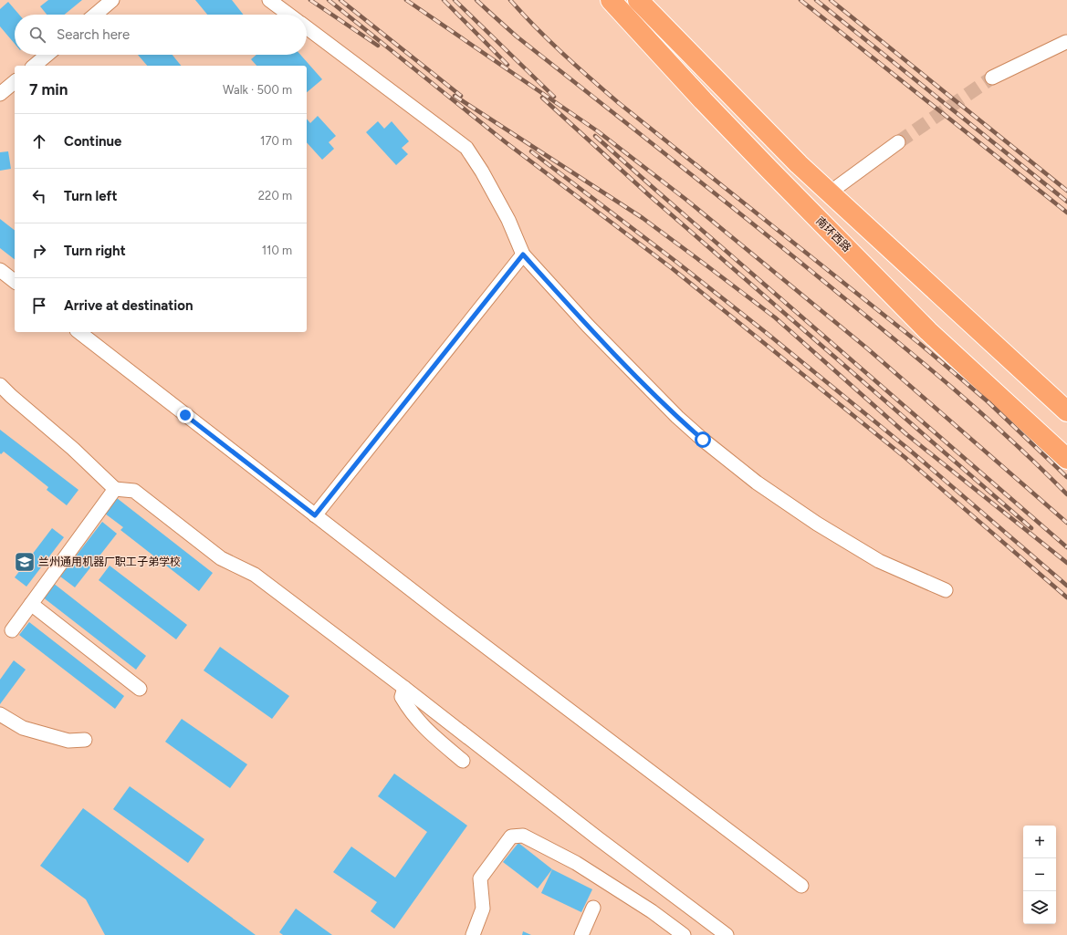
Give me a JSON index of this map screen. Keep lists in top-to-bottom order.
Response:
{
  "streets": {
    "highway": ["南环西路"]
  },
  "places": {
    "school or university": ["兰州通用机器厂职工子弟学校"]
  },
  "page": {
    "search": "Search here",
    "heading": ["7 min", "Walk · 500 m"],
    "list": [
      ["Continue", "170 m"],
      ["Turn left", "220 m"],
      ["Turn right", "110 m"],
      "Arrive at destination"
    ],
    "map_buttons": ["+", "−"]
  }
}
